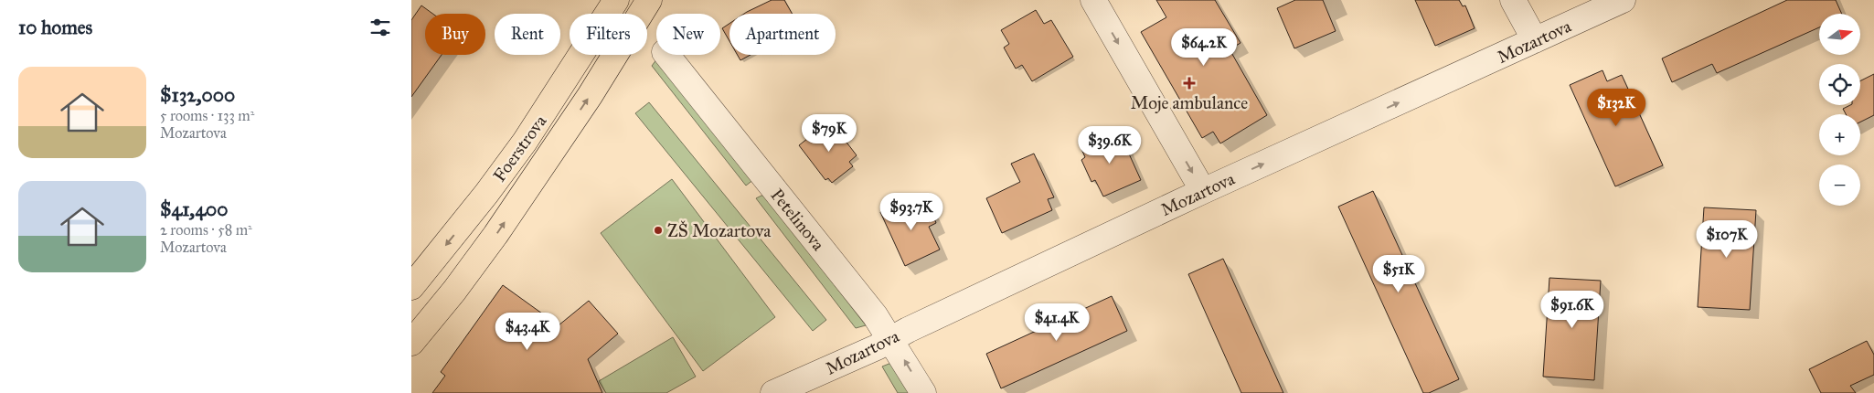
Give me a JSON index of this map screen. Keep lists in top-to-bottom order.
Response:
{
  "streets": {
    "main road": ["Foerstrova"],
    "street": ["Mozartova", "Petelinova"]
  },
  "crossings": [
    ["Mozartova", "Petelinova"]
  ],
  "one_way": ["Mozartova"],
  "places": {
    "health": ["Moje ambulance"],
    "other": ["ZŠ Mozartova"]
  },
  "north": "right",
  "page": {
    "heading": "10 homes",
    "map_buttons": ["+", "−"],
    "chip": [
      "Buy",
      "Rent",
      "Filters",
      "New",
      "Apartment"
    ],
    "price": [
      "$64.2K",
      "$132K",
      "$79K",
      "$39.6K",
      "$93.7K",
      "$107K",
      "$51K",
      "$91.6K",
      "$41.4K",
      "$43.4K"
    ],
    "list": [
      {
        "name": "$132,000",
        "note": "5 rooms · 133 m² · Mozartova"
      },
      {
        "name": "$41,400",
        "note": "2 rooms · 58 m² · Mozartova"
      }
    ]
  }
}
